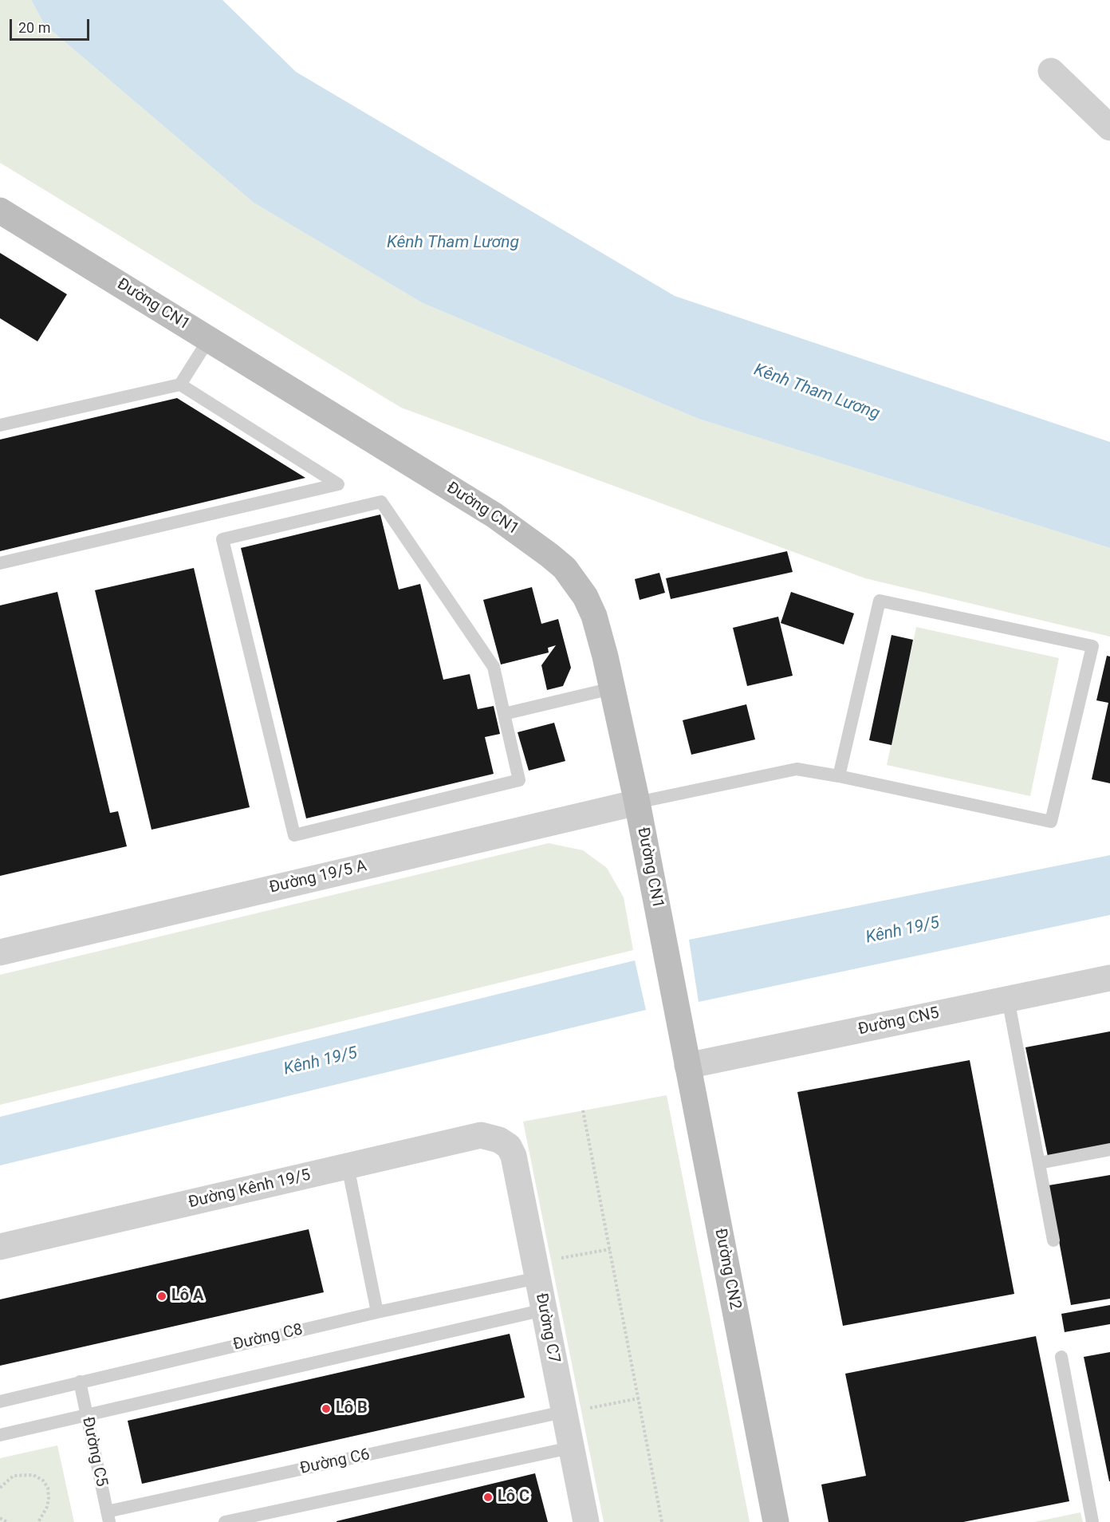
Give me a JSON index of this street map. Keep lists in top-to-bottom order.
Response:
{
  "streets": {
    "street": [
      "Đường CN1",
      "Đường 19/5 A",
      "Đường CN5",
      "Đường Kênh 19/5",
      "Đường CN2",
      "Đường C7"
    ],
    "lane": ["Đường C8", "Đường C5", "Đường C6"]
  },
  "crossings": [
    ["Đường CN1", "Đường 19/5 A"],
    ["Đường CN1", "Đường CN2"],
    ["Đường CN5", "Đường CN2"],
    ["Đường Kênh 19/5", "Đường C7"],
    ["Đường C7", "Đường C8"],
    ["Đường C7", "Đường C6"],
    ["Đường C8", "Đường C5"],
    ["Đường C5", "Đường C6"]
  ],
  "water": ["Kênh Tham Lương", "Kênh 19/5"],
  "places": ["Lô A", "Lô B", "Lô C"],
  "scale_bar": "20 m"
}
